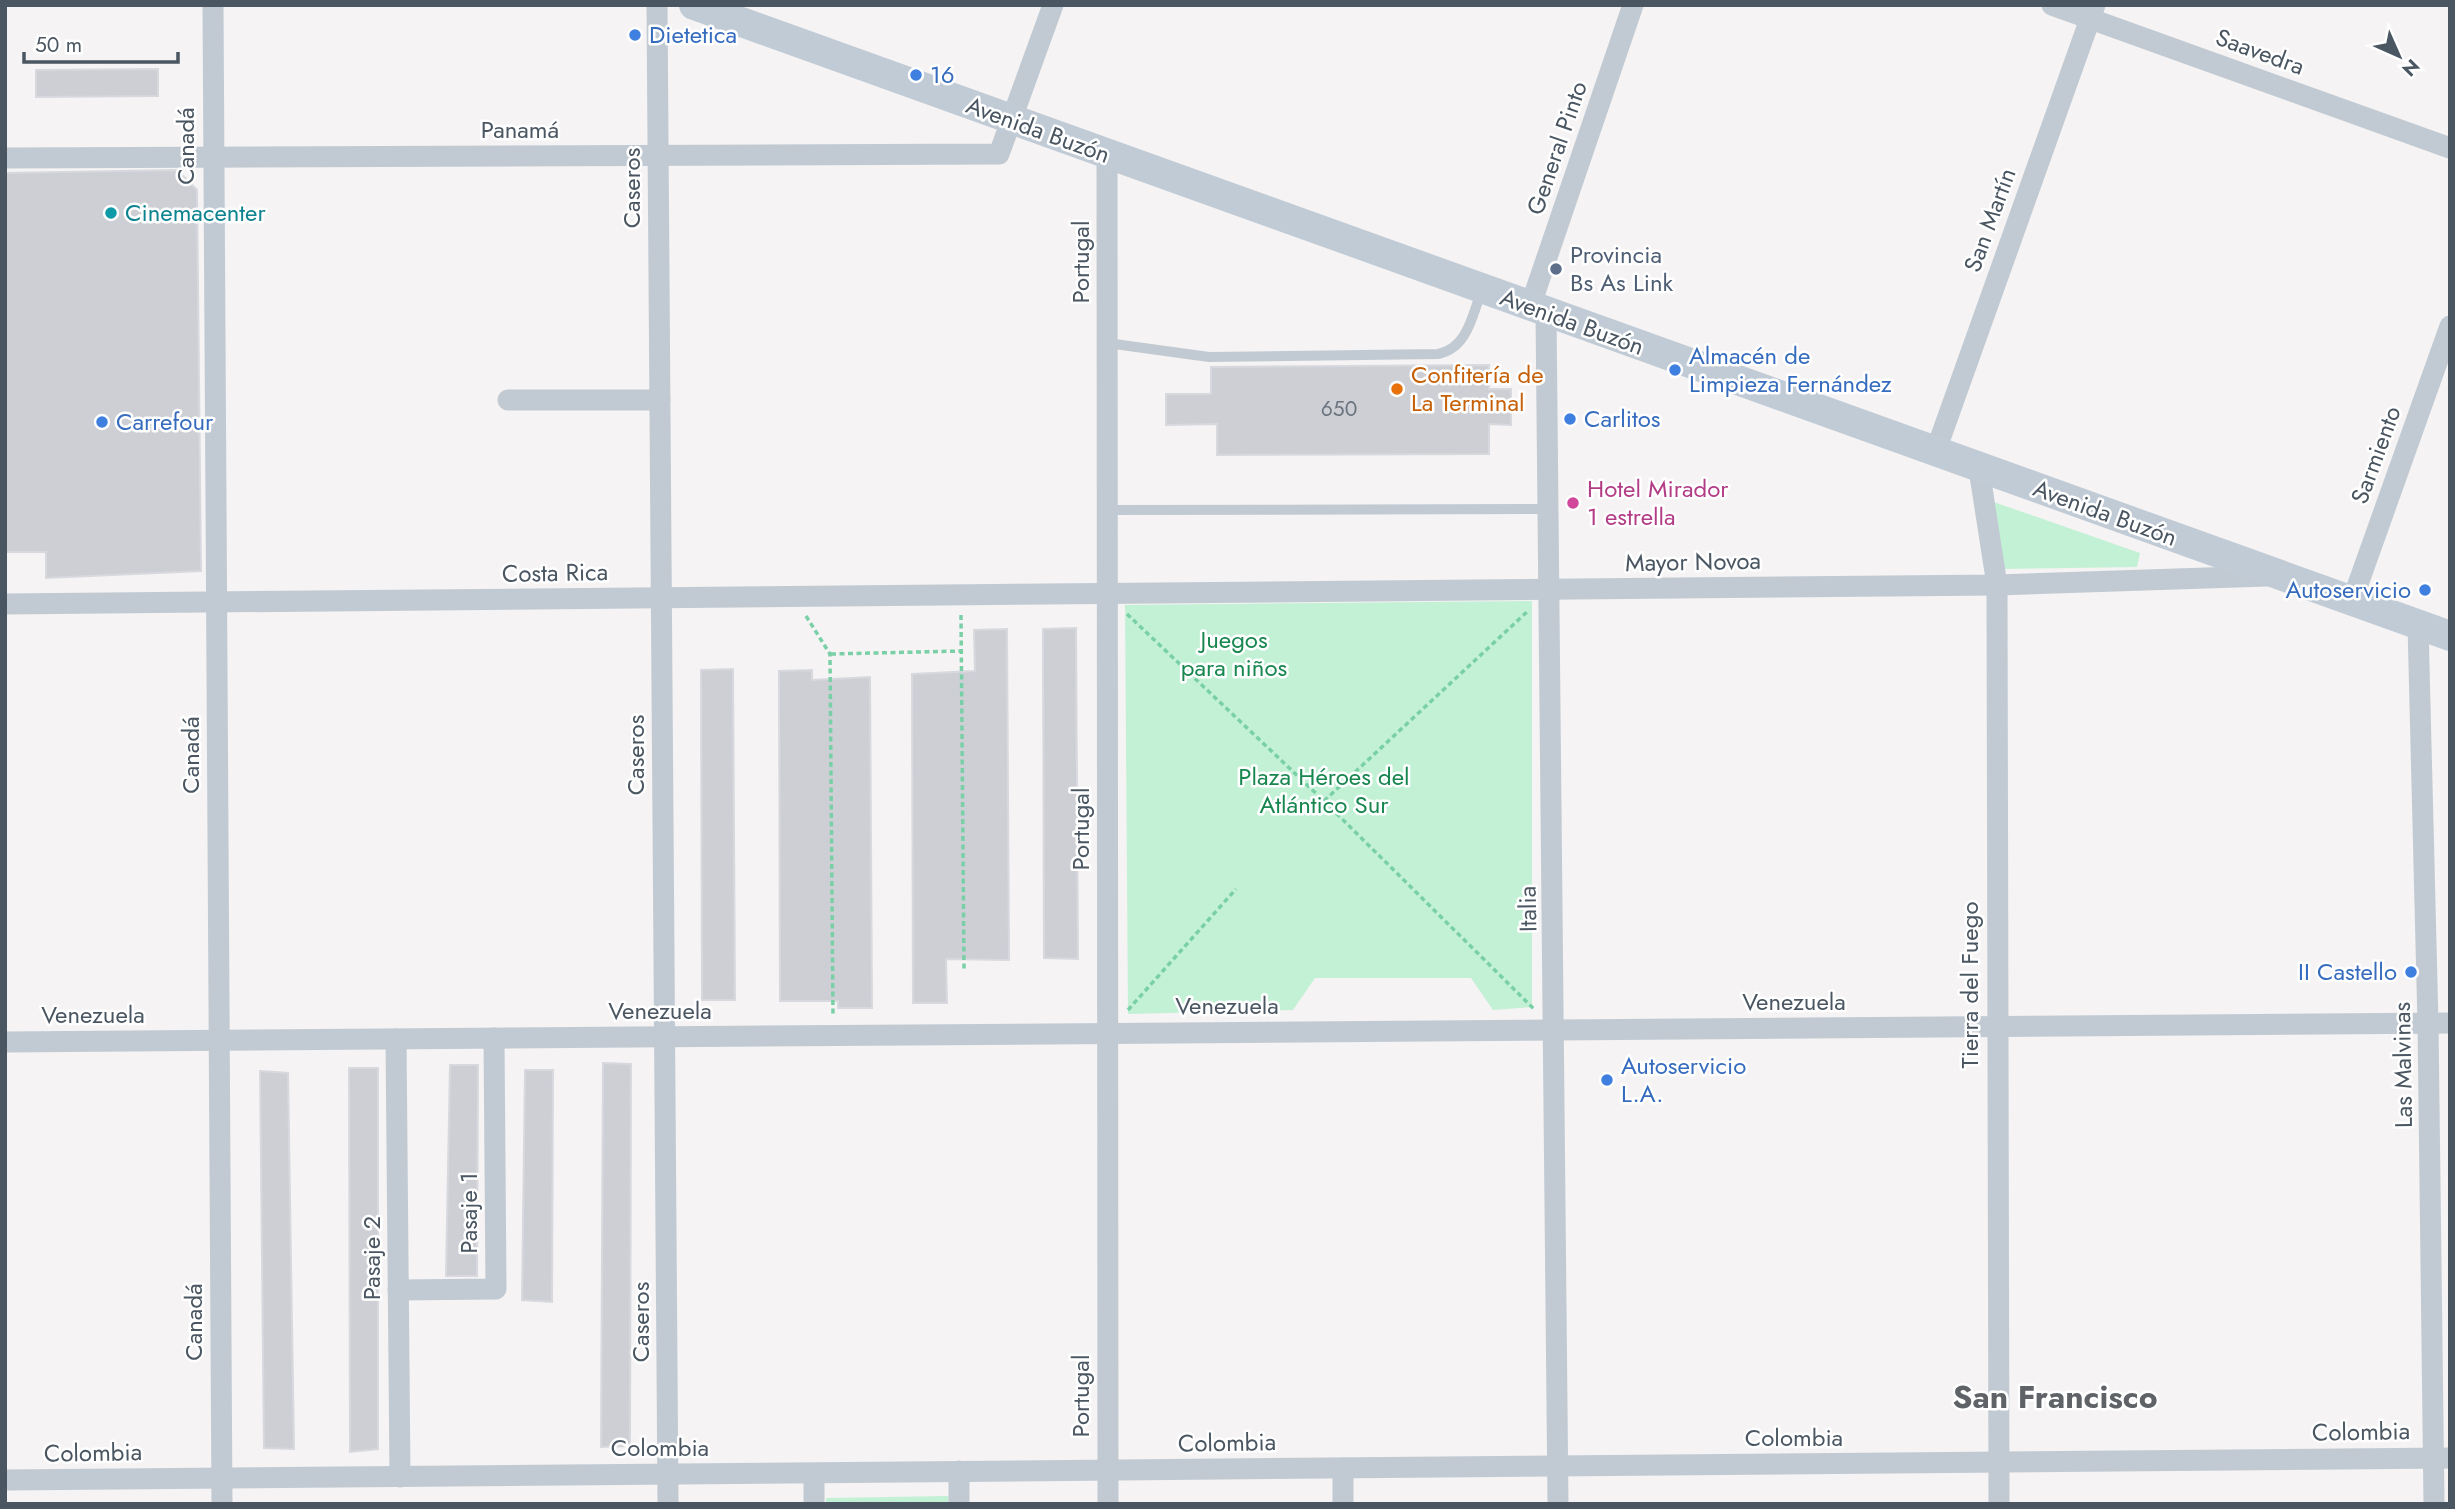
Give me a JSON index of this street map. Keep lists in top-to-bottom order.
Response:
{
  "streets": {
    "main road": ["Avenida Buzón"],
    "street": [
      "Saavedra",
      "Panamá",
      "Canadá",
      "General Pinto",
      "Caseros",
      "San Martín",
      "Portugal",
      "Sarmiento",
      "Mayor Novoa",
      "Costa Rica",
      "Italia",
      "Tierra del Fuego",
      "Venezuela",
      "Las Malvinas",
      "Pasaje 1",
      "Pasaje 2",
      "Colombia"
    ]
  },
  "crossings": [
    ["Saavedra", "San Martín"],
    ["Panamá", "Avenida Buzón"],
    ["Panamá", "Canadá"],
    ["Panamá", "Caseros"],
    ["Avenida Buzón", "General Pinto"],
    ["Avenida Buzón", "San Martín"],
    ["Avenida Buzón", "Portugal"],
    ["Avenida Buzón", "Sarmiento"],
    ["Avenida Buzón", "Mayor Novoa"],
    ["Avenida Buzón", "Italia"],
    ["Avenida Buzón", "Tierra del Fuego"],
    ["Avenida Buzón", "Las Malvinas"],
    ["Canadá", "Costa Rica"],
    ["Canadá", "Venezuela"],
    ["Canadá", "Colombia"],
    ["General Pinto", "Italia"],
    ["Caseros", "Costa Rica"],
    ["Caseros", "Venezuela"],
    ["Caseros", "Colombia"],
    ["Portugal", "Mayor Novoa"],
    ["Portugal", "Costa Rica"],
    ["Portugal", "Venezuela"],
    ["Portugal", "Colombia"],
    ["Mayor Novoa", "Costa Rica"],
    ["Mayor Novoa", "Italia"],
    ["Mayor Novoa", "Tierra del Fuego"],
    ["Italia", "Venezuela"],
    ["Italia", "Colombia"],
    ["Tierra del Fuego", "Venezuela"],
    ["Tierra del Fuego", "Colombia"],
    ["Venezuela", "Las Malvinas"],
    ["Venezuela", "Pasaje 1"],
    ["Venezuela", "Pasaje 2"],
    ["Las Malvinas", "Colombia"],
    ["Pasaje 1", "Pasaje 2"],
    ["Pasaje 2", "Colombia"]
  ],
  "districts": ["San Francisco"],
  "parks": ["Juegos para niños", "Plaza Héroes del Atlántico Sur"],
  "places": [
    "Dietetica",
    "16",
    "Cinemacenter",
    "Provincia Bs As Link",
    "Almacén de Limpieza Fernández",
    "Confitería de La Terminal",
    "Carlitos",
    "Carrefour",
    "Hotel Mirador 1 estrella",
    "Autoservicio",
    "II Castello",
    "Autoservicio L.A."
  ],
  "house_numbers": ["650"],
  "scale_bar": "50 m",
  "north": "bottom right"
}
